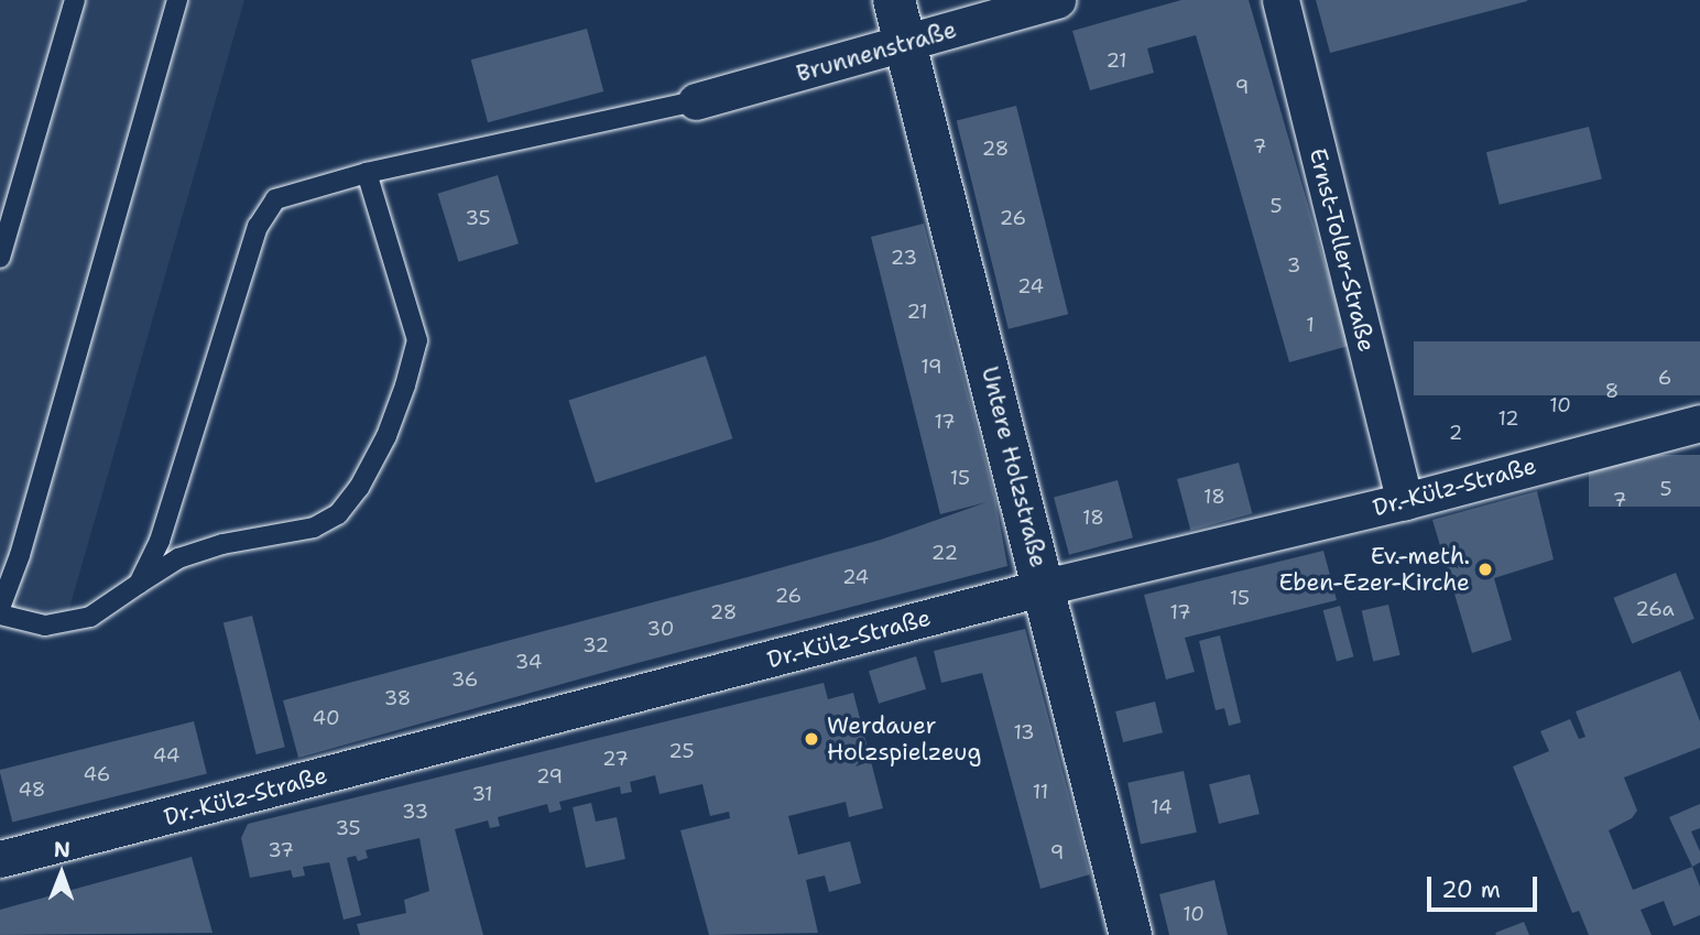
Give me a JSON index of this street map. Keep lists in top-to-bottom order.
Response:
{
  "streets": {
    "street": [
      "Brunnenstraße",
      "Ernst-Toller-Straße",
      "Untere Holzstraße",
      "Dr.-Külz-Straße"
    ]
  },
  "crossings": [
    ["Brunnenstraße", "Untere Holzstraße"],
    ["Ernst-Toller-Straße", "Dr.-Külz-Straße"],
    ["Untere Holzstraße", "Dr.-Külz-Straße"]
  ],
  "places": ["Ev.-meth. Eben-Ezer-Kirche", "Werdauer Holzspielzeug"],
  "house_numbers": [
    "21",
    "9",
    "7",
    "28",
    "5",
    "35",
    "26",
    "23",
    "3",
    "24",
    "21",
    "1",
    "19",
    "6",
    "8",
    "10",
    "12",
    "17",
    "2",
    "15",
    "5",
    "18",
    "7",
    "18",
    "22",
    "24",
    "26",
    "15",
    "26a",
    "28",
    "17",
    "30",
    "32",
    "34",
    "36",
    "38",
    "40",
    "13",
    "25",
    "44",
    "27",
    "46",
    "29",
    "48",
    "11",
    "31",
    "14",
    "33",
    "35",
    "37",
    "9",
    "10"
  ],
  "scale_bar": "20 m",
  "north": "top"
}
